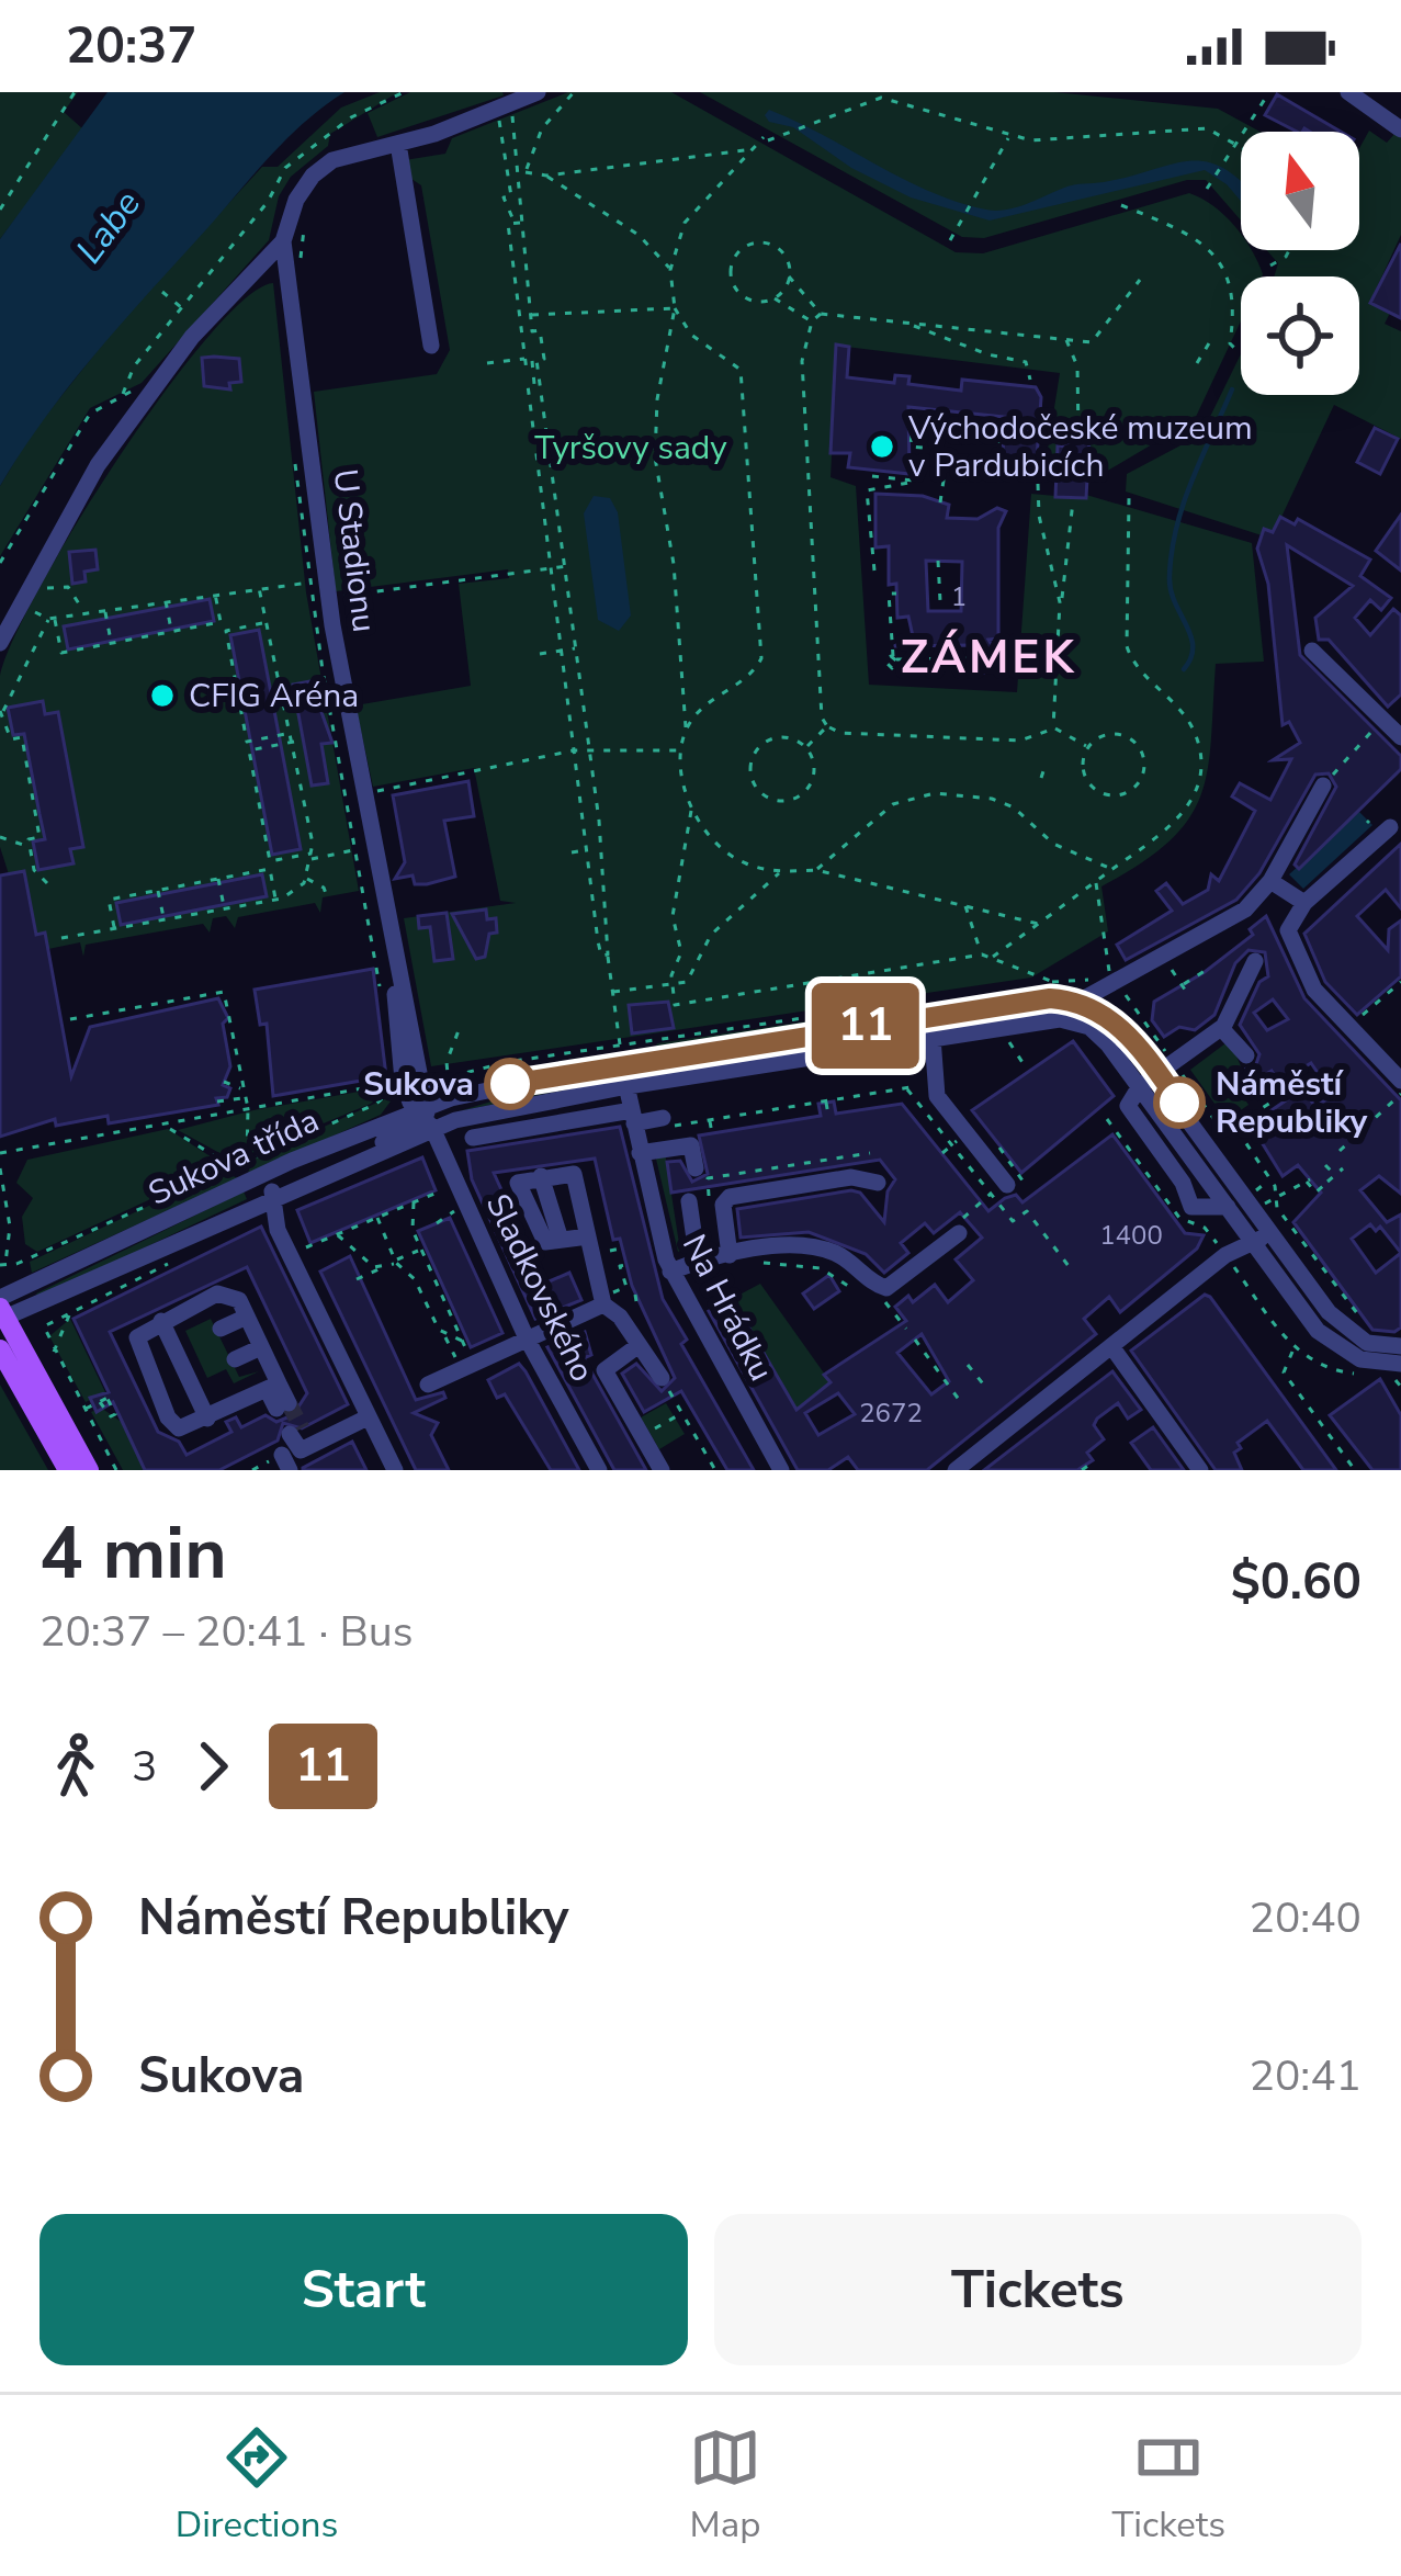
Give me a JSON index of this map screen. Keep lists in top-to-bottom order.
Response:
{
  "streets": {
    "street": [
      "U Stadionu",
      "Sukova třída",
      "Sladkovského",
      "Na Hrádku"
    ]
  },
  "crossings": [
    ["U Stadionu", "Sukova třída"],
    ["U Stadionu", "Sladkovského"],
    ["Sukova třída", "Sladkovského"],
    ["Sukova třída", "Na Hrádku"]
  ],
  "districts": ["ZÁMEK"],
  "water": ["Labe"],
  "parks": ["Tyršovy sady"],
  "places": [
    "Východočeské muzeum v Pardubicích",
    "CFIG Aréna",
    "Sukova",
    "Náměstí Republiky"
  ],
  "lines": ["bus line 11"],
  "house_numbers": ["1", "1400", "2672"],
  "north": "top",
  "page": {
    "status": "20:37",
    "on_map": "11",
    "heading": ["4 min", "20:37 – 20:41 · Bus", "$0.60"],
    "legs": ["3", "11"],
    "list": [
      {
        "name": "Náměstí Republiky",
        "value": "20:40"
      },
      {
        "name": "Sukova",
        "value": "20:41"
      }
    ],
    "buttons": ["Start", "Tickets"],
    "tabs": ["Directions", "Map", "Tickets"]
  }
}
